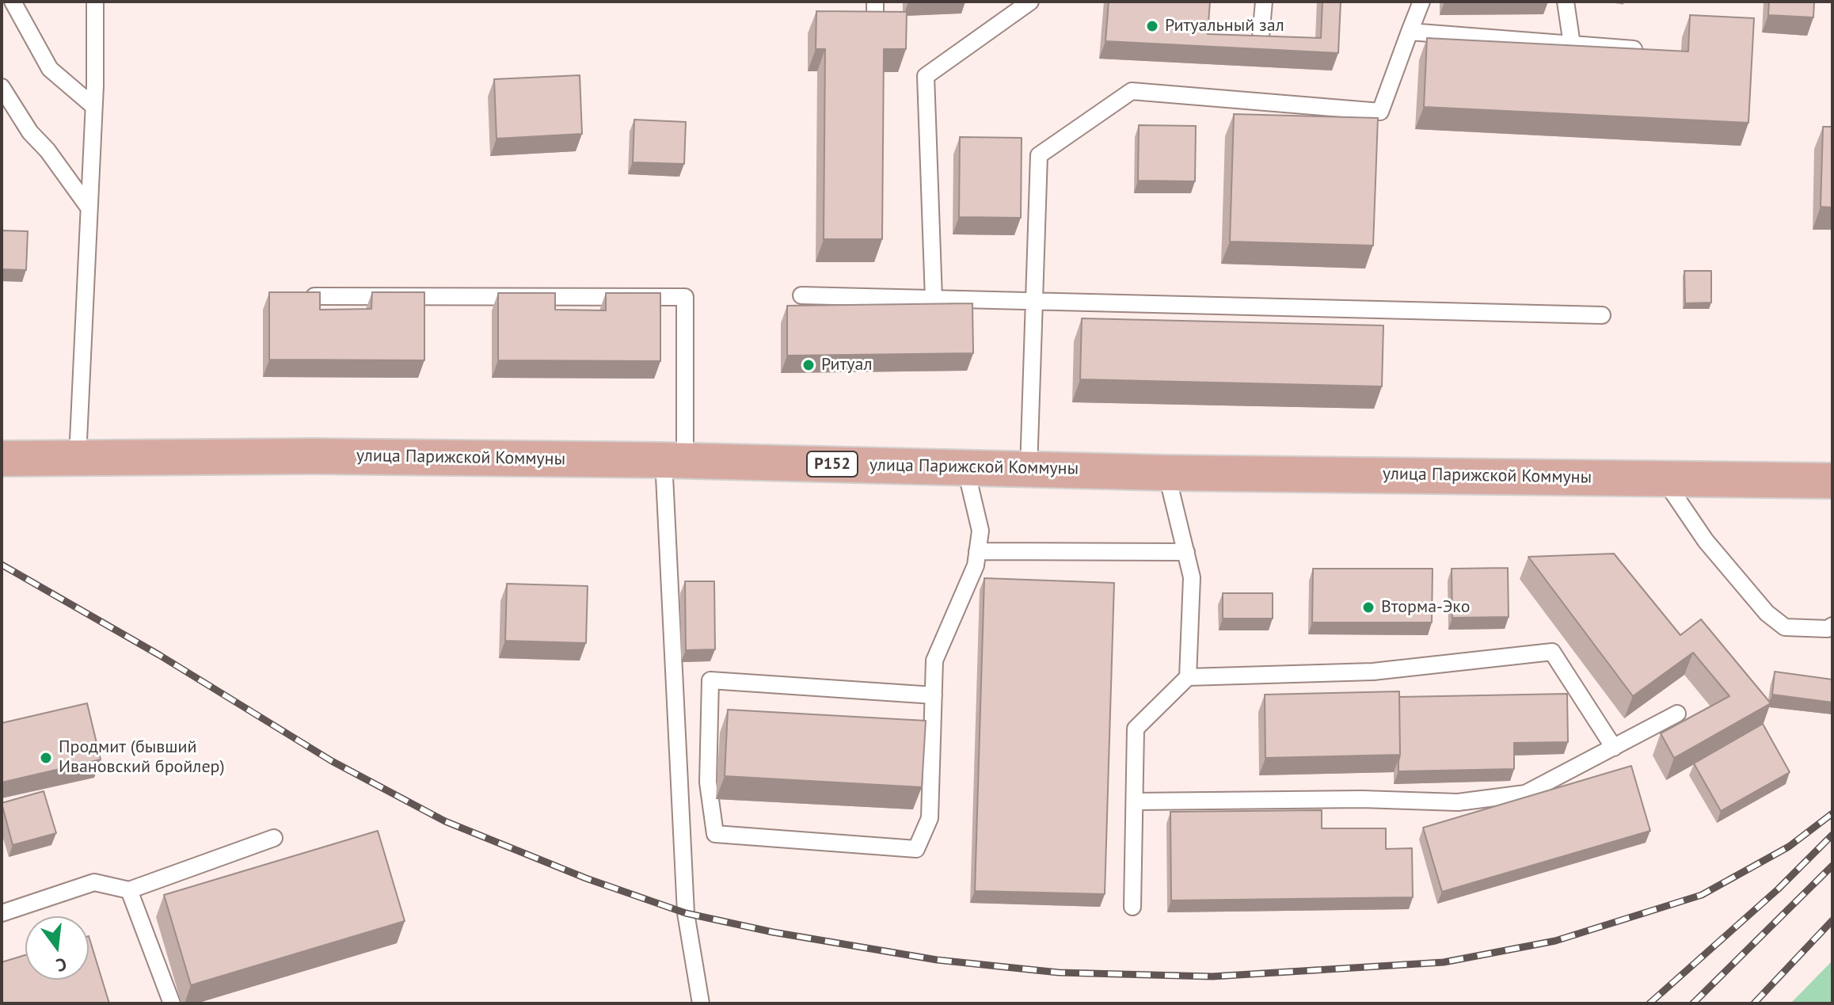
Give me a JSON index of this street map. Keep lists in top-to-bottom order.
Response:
{
  "streets": {
    "main road": ["улица Парижской Коммуны", "Р152"]
  },
  "places": [
    "Ритуальный зал",
    "Ритуал",
    "Вторма-Эко",
    "Продмит (бывший Ивановский бройлер)"
  ],
  "north": "bottom"
}
